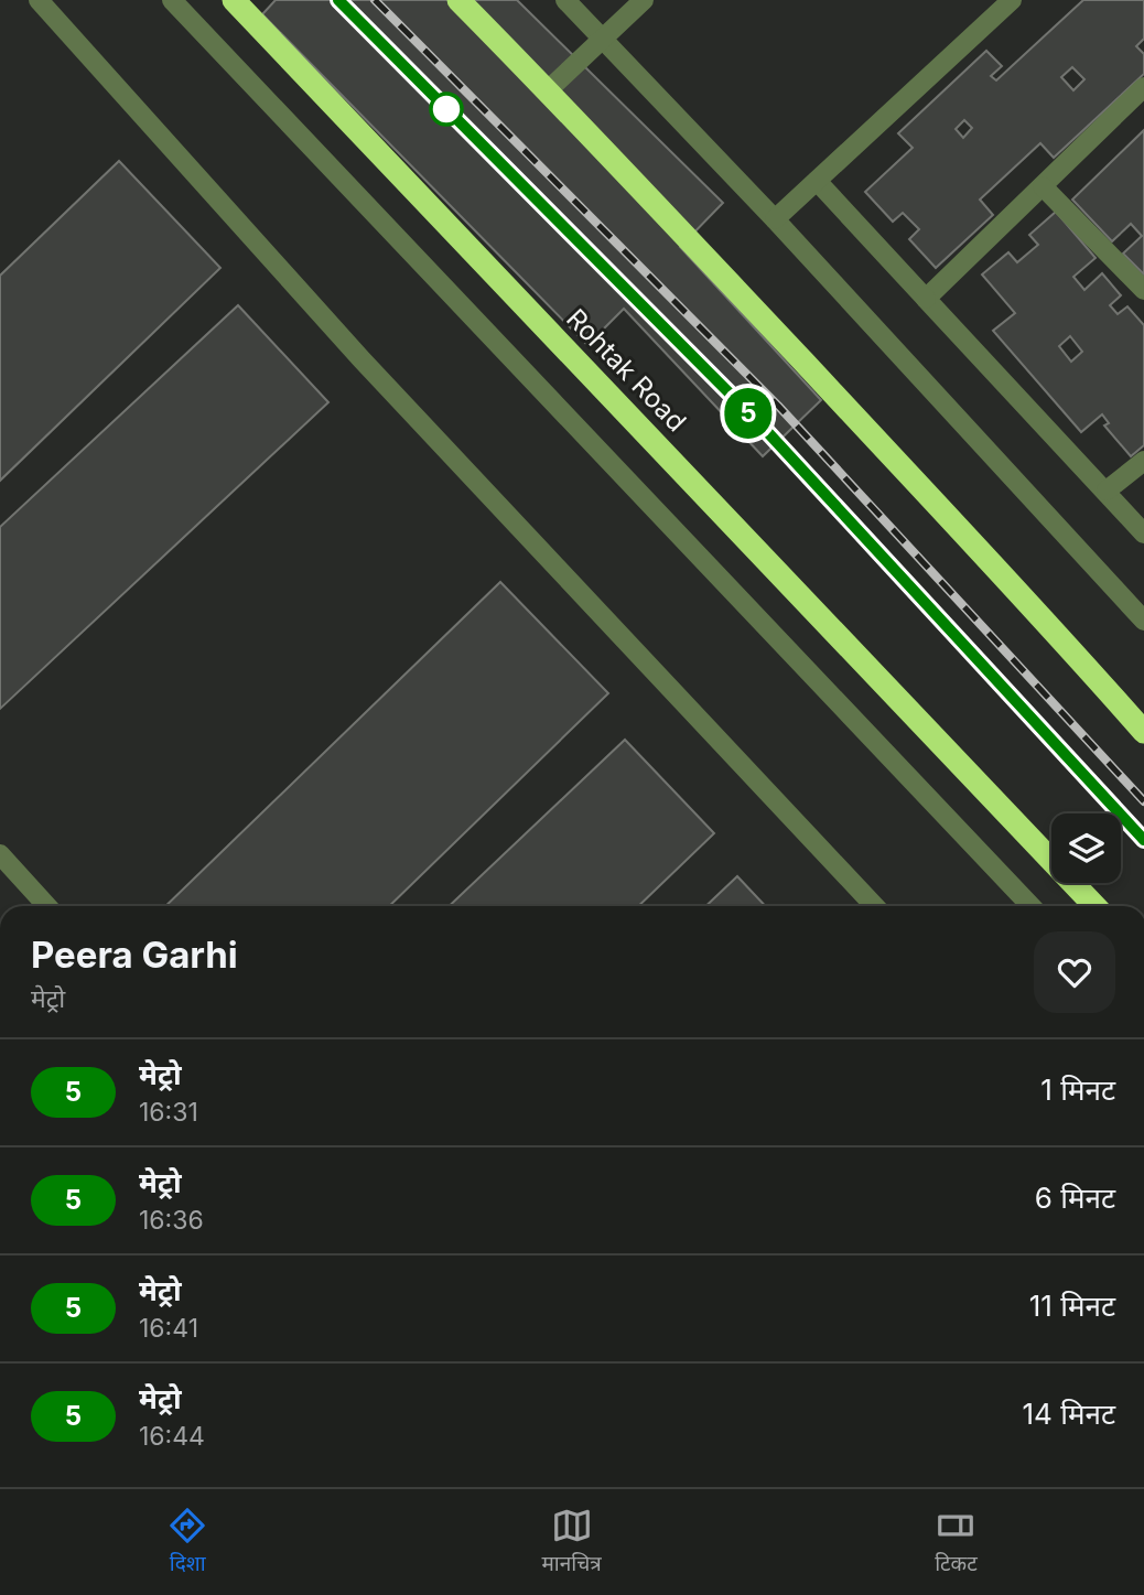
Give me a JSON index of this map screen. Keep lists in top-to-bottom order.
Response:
{
  "streets": {
    "highway": ["Rohtak Road"]
  },
  "lines": ["metro line 5"],
  "page": {
    "on_map": "5",
    "heading": ["Peera Garhi", "मेट्रो"],
    "list": [
      {
        "mark": "5",
        "name": "मेट्रो",
        "note": "16:31",
        "value": "1 मिनट"
      },
      {
        "mark": "5",
        "name": "मेट्रो",
        "note": "16:36",
        "value": "6 मिनट"
      },
      {
        "mark": "5",
        "name": "मेट्रो",
        "note": "16:41",
        "value": "11 मिनट"
      },
      {
        "mark": "5",
        "name": "मेट्रो",
        "note": "16:44",
        "value": "14 मिनट"
      }
    ],
    "tabs": ["दिशा", "मानचित्र", "टिकट"]
  }
}
